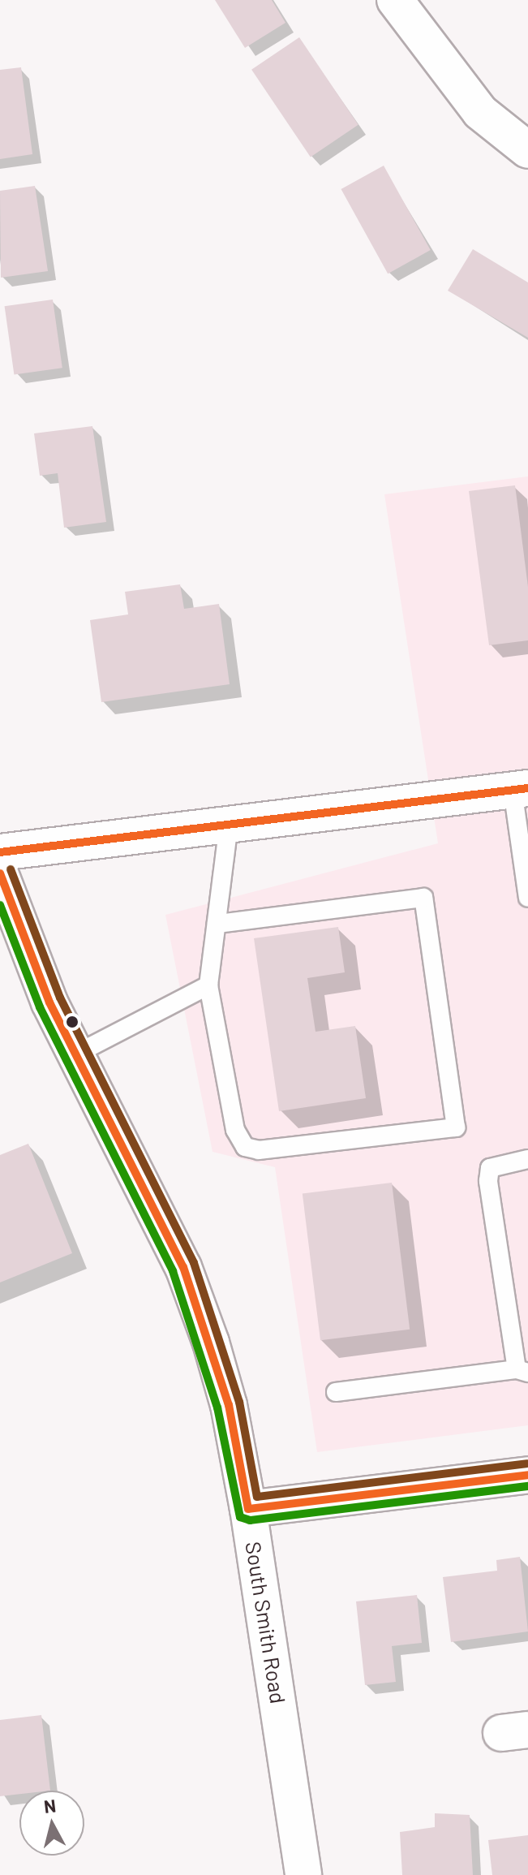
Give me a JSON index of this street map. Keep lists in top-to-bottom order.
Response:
{
  "streets": {
    "main road": ["South Smith Road"]
  },
  "north": "top"
}
